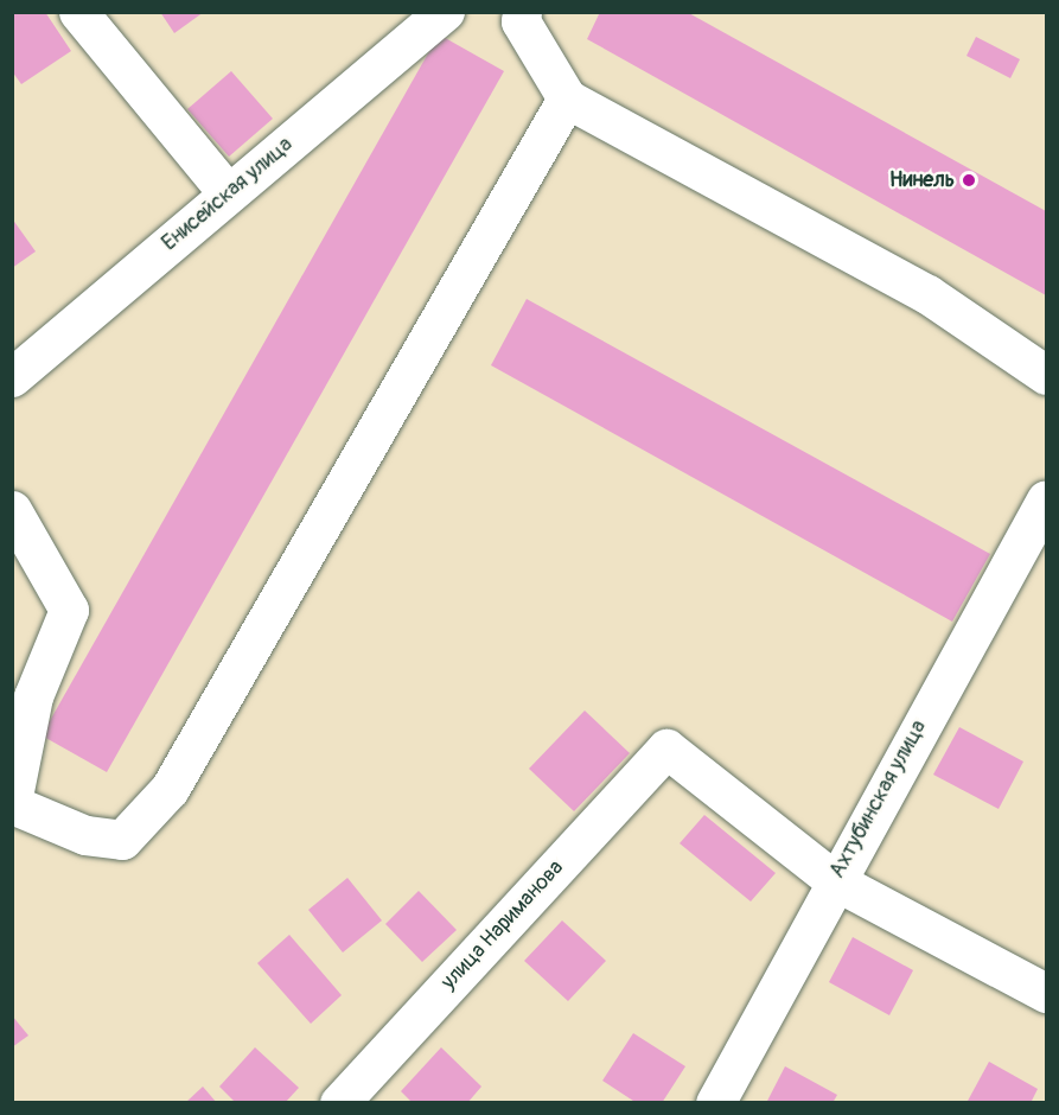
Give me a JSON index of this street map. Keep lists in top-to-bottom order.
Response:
{
  "streets": {
    "street": ["Енисейская улица", "Ахтубинская улица", "улица Нариманова"]
  },
  "crossings": [
    ["Ахтубинская улица", "улица Нариманова"]
  ],
  "places": ["Нинель"]
}
